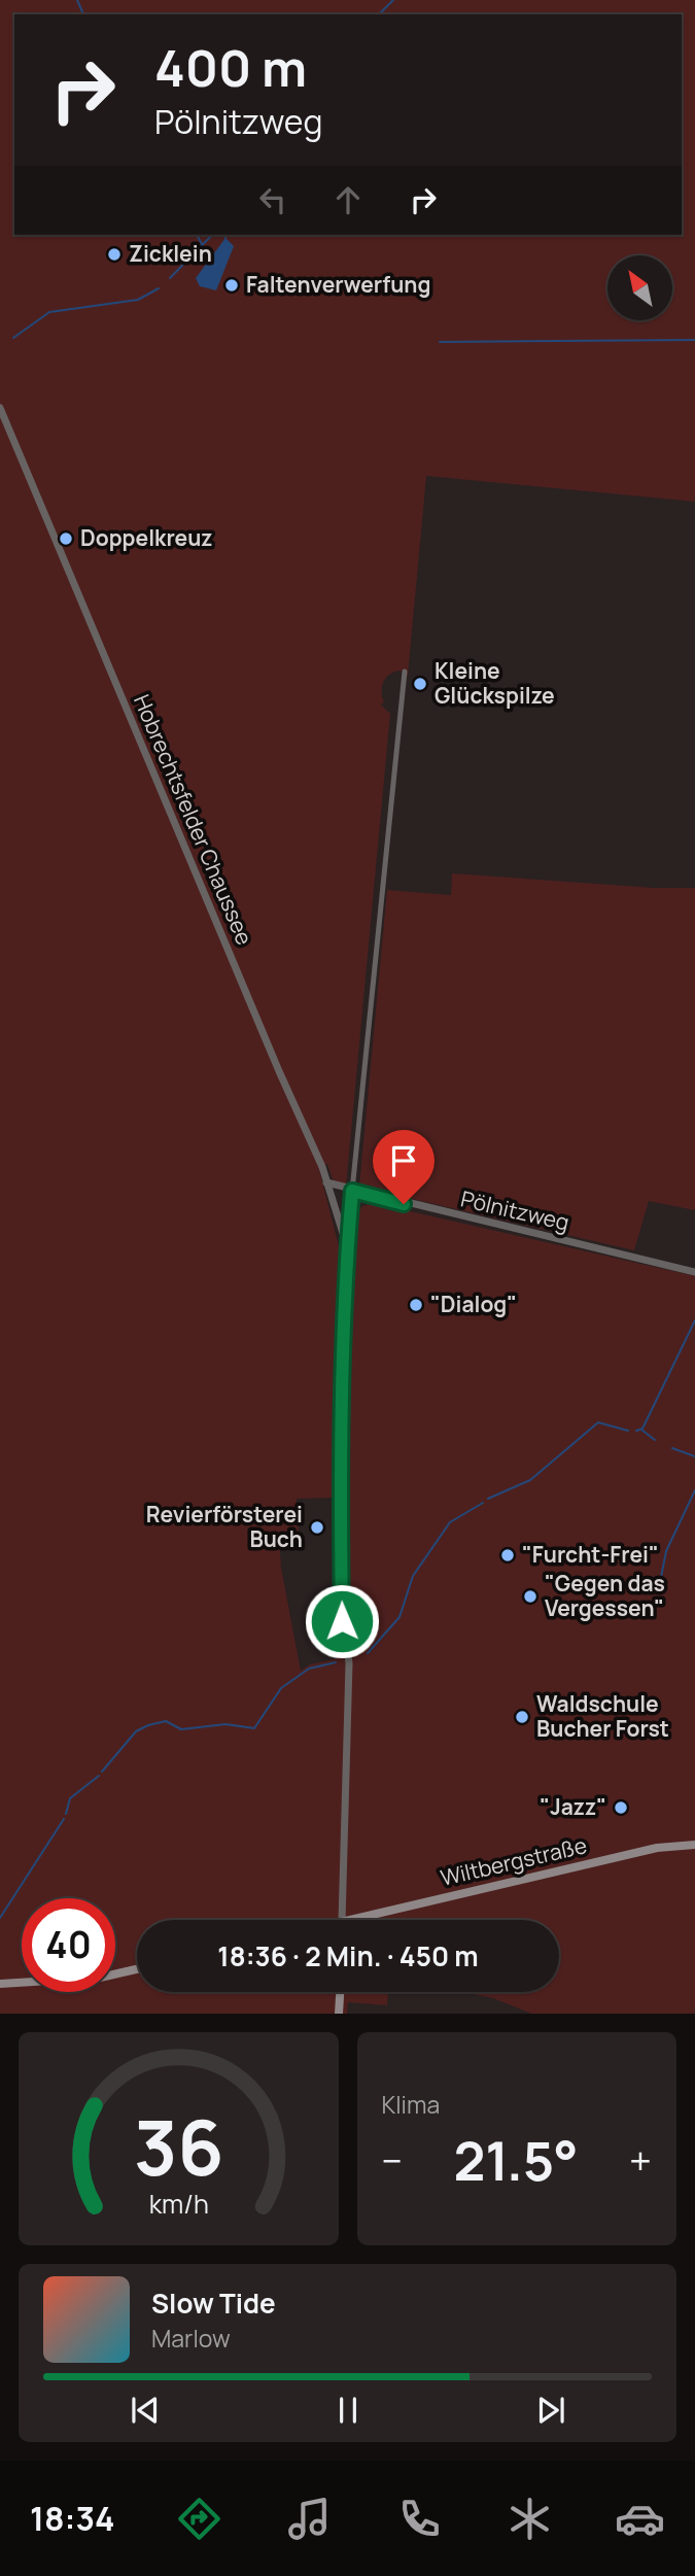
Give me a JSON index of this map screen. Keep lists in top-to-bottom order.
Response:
{
  "streets": {
    "main road": ["Wiltbergstraße"],
    "street": ["Hobrechtsfelder Chaussee", "Pölnitzweg"]
  },
  "crossings": [
    ["Hobrechtsfelder Chaussee", "Pölnitzweg"]
  ],
  "places": [
    "Zicklein",
    "Faltenverwerfung",
    "Doppelkreuz",
    "Kleine Glückspilze",
    "\"Dialog\"",
    "Revierförsterei Buch",
    "\"Furcht-Frei\"",
    "\"Gegen das Vergessen\"",
    "Waldschule Bucher Forst",
    "\"Jazz\""
  ],
  "north": "top left",
  "page": {
    "turn": ["400 m", "Pölnitzweg"],
    "limit": "40",
    "trip": "18:36 · 2 Min. · 450 m",
    "tile": "Klima",
    "heat": ["−", "21.5°", "+"],
    "song": ["Slow Tide", "Marlow"],
    "tabs": "18:34",
    "gauge": ["36", "km/h"]
  }
}
